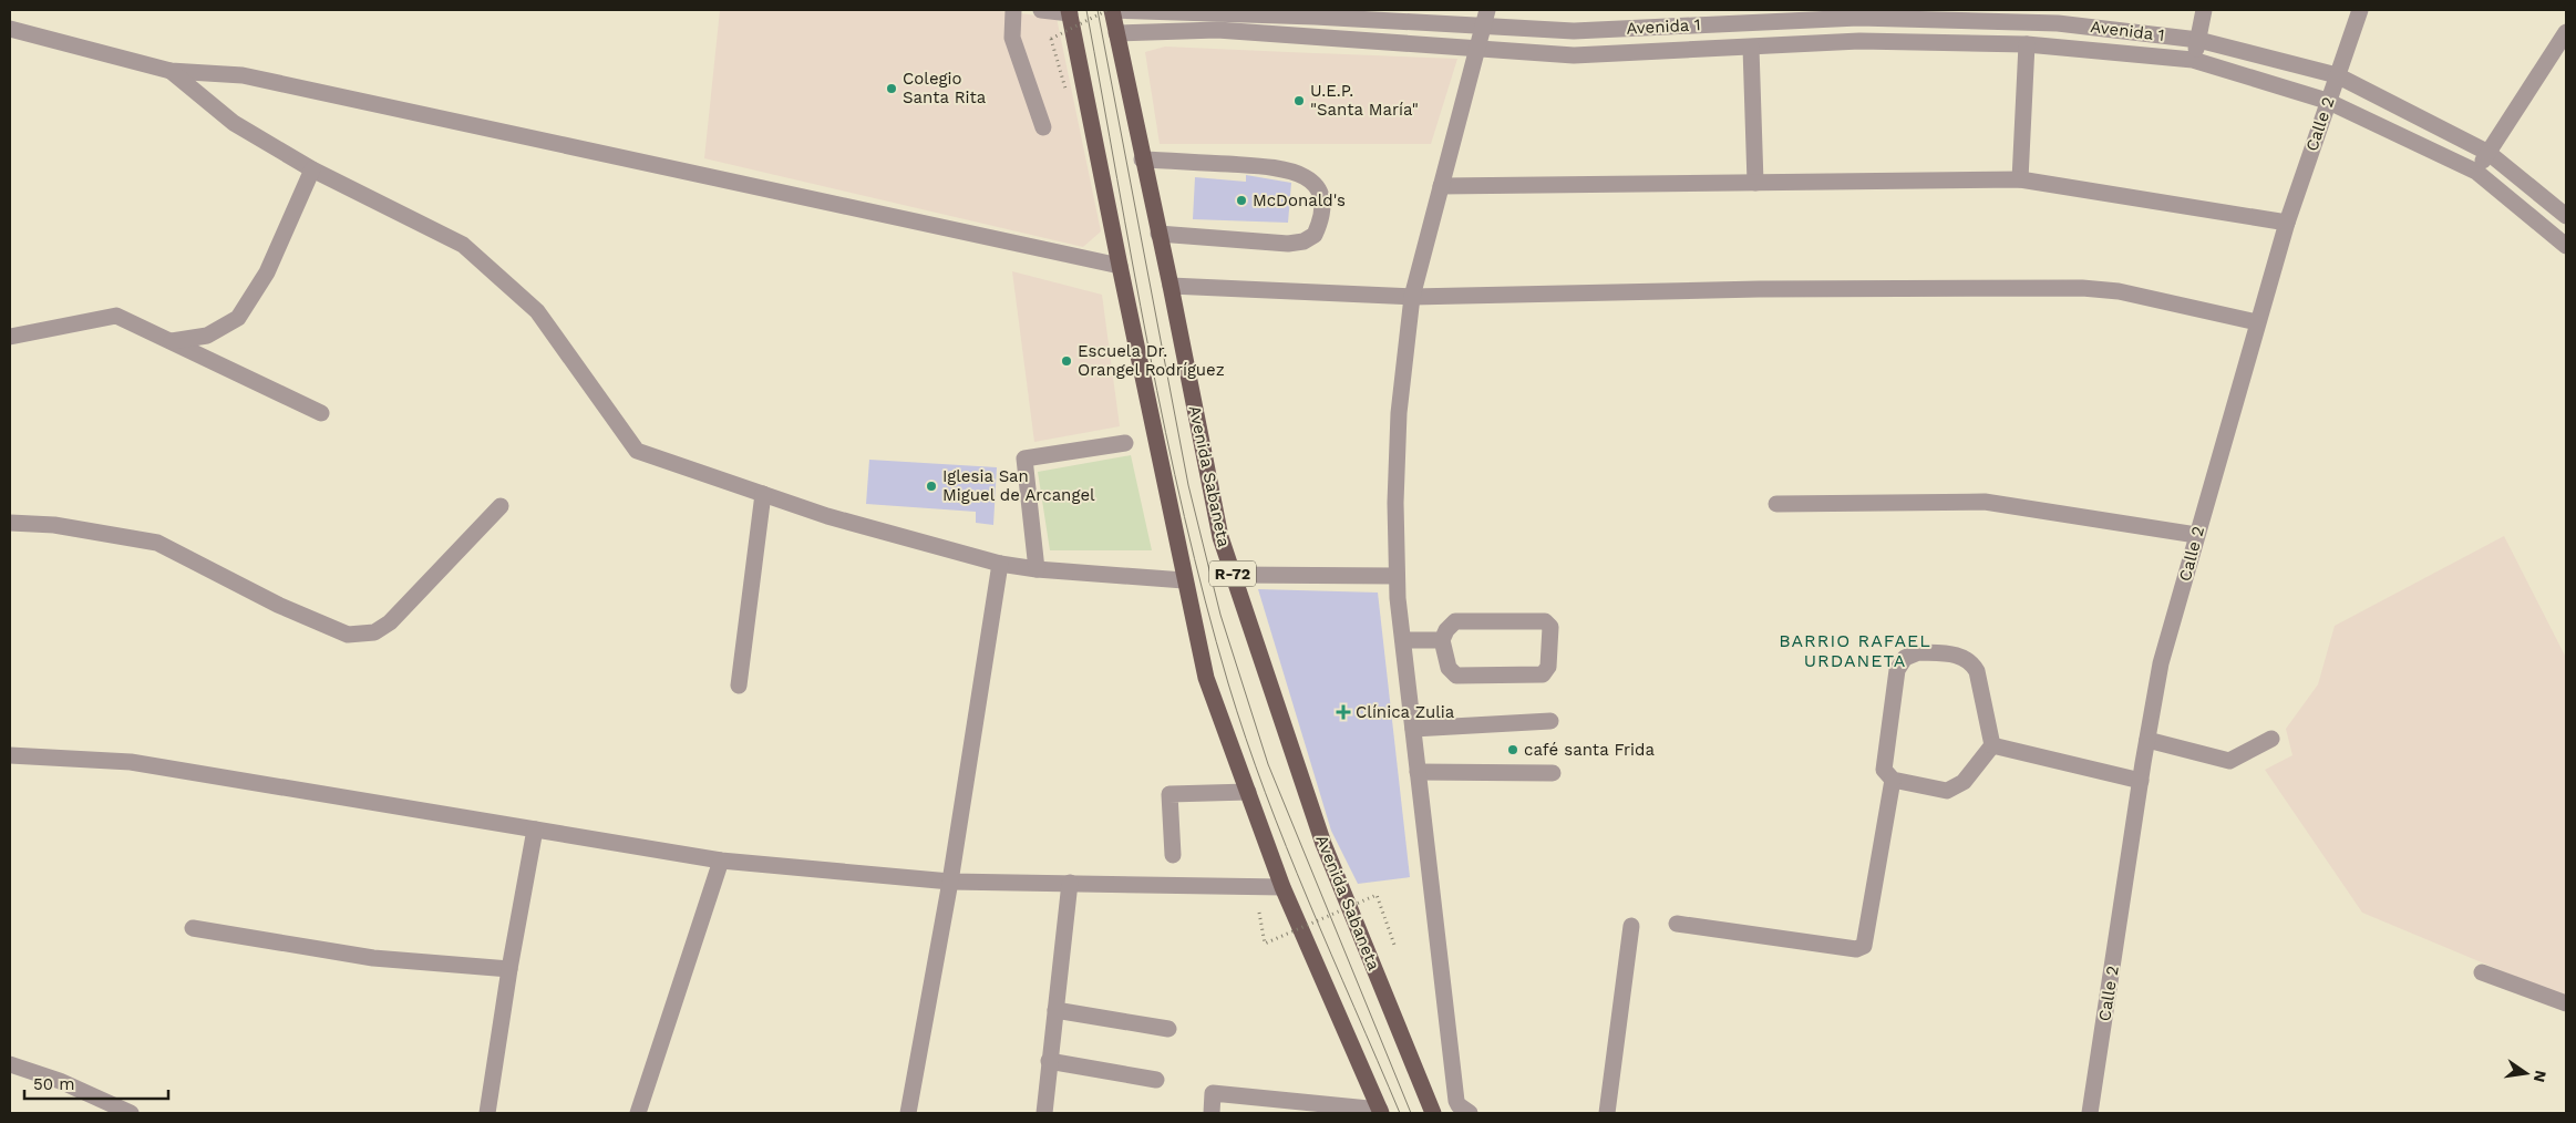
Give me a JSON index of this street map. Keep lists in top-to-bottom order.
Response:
{
  "streets": {
    "main road": ["Avenida Sabaneta", "R-72"],
    "street": ["Avenida 1", "Calle 2"]
  },
  "crossings": [
    ["Avenida 1", "Calle 2"],
    ["Avenida 1", "Avenida Sabaneta"]
  ],
  "districts": ["BARRIO RAFAEL URDANETA"],
  "places": {
    "other": [
      "Colegio Santa Rita",
      "U.E.P. \"Santa María\"",
      "McDonald's",
      "Escuela Dr. Orangel Rodríguez",
      "Iglesia San Miguel de Arcangel",
      "café santa Frida"
    ],
    "health": ["Clínica Zulia"]
  },
  "scale_bar": "50 m",
  "north": "right"
}
